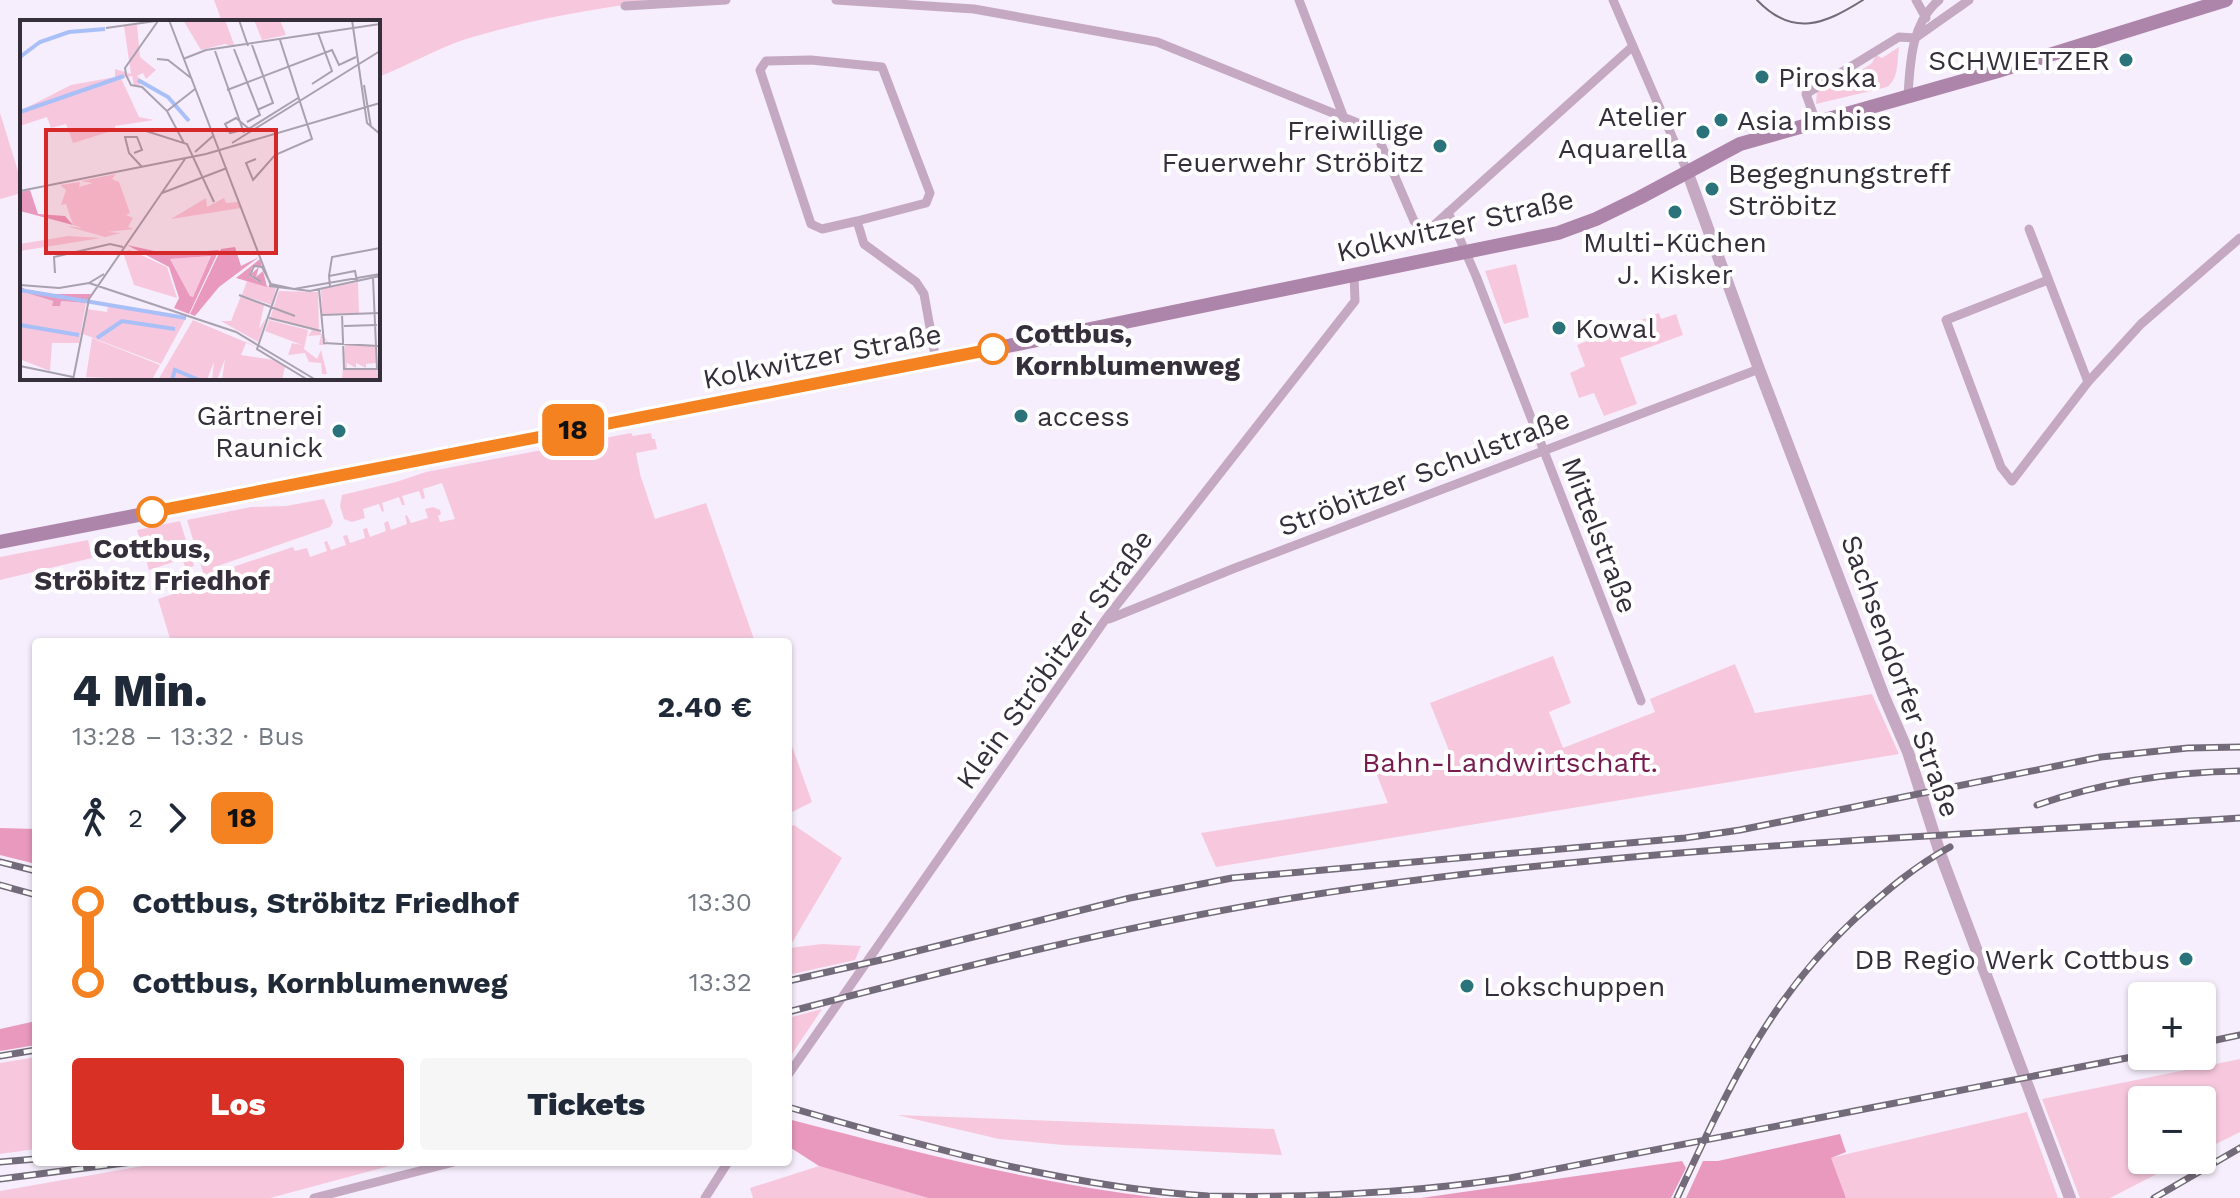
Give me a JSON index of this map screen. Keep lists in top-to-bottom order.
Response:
{
  "streets": {
    "main road": ["Kolkwitzer Straße"],
    "street": [
      "Ströbitzer Schulstraße",
      "Mittelstraße",
      "Klein Ströbitzer Straße",
      "Sachsendorfer Straße"
    ]
  },
  "crossings": [
    ["Kolkwitzer Straße", "Mittelstraße"],
    ["Kolkwitzer Straße", "Klein Ströbitzer Straße"],
    ["Kolkwitzer Straße", "Sachsendorfer Straße"],
    ["Ströbitzer Schulstraße", "Mittelstraße"],
    ["Ströbitzer Schulstraße", "Klein Ströbitzer Straße"],
    ["Ströbitzer Schulstraße", "Sachsendorfer Straße"]
  ],
  "parks": ["Bahn-Landwirtschaft."],
  "places": [
    "SCHWIETZER",
    "Piroska",
    "Asia Imbiss",
    "Atelier Aquarella",
    "Freiwillige Feuerwehr Ströbitz",
    "Begegnungstreff Ströbitz",
    "Multi-Küchen J. Kisker",
    "Kowal",
    "Cottbus, Kornblumenweg",
    "access",
    "Gärtnerei Raunick",
    "Cottbus, Ströbitz Friedhof",
    "DB Regio Werk Cottbus",
    "Lokschuppen"
  ],
  "lines": ["bus line 18"],
  "page": {
    "on_map": "18",
    "heading": ["4 Min.", "13:28 – 13:32 · Bus", "2.40 €"],
    "legs": ["2", "18"],
    "list": [
      {
        "name": "Cottbus, Ströbitz Friedhof",
        "value": "13:30"
      },
      {
        "name": "Cottbus, Kornblumenweg",
        "value": "13:32"
      }
    ],
    "map_buttons": ["+", "−"],
    "buttons": ["Los", "Tickets"]
  }
}
